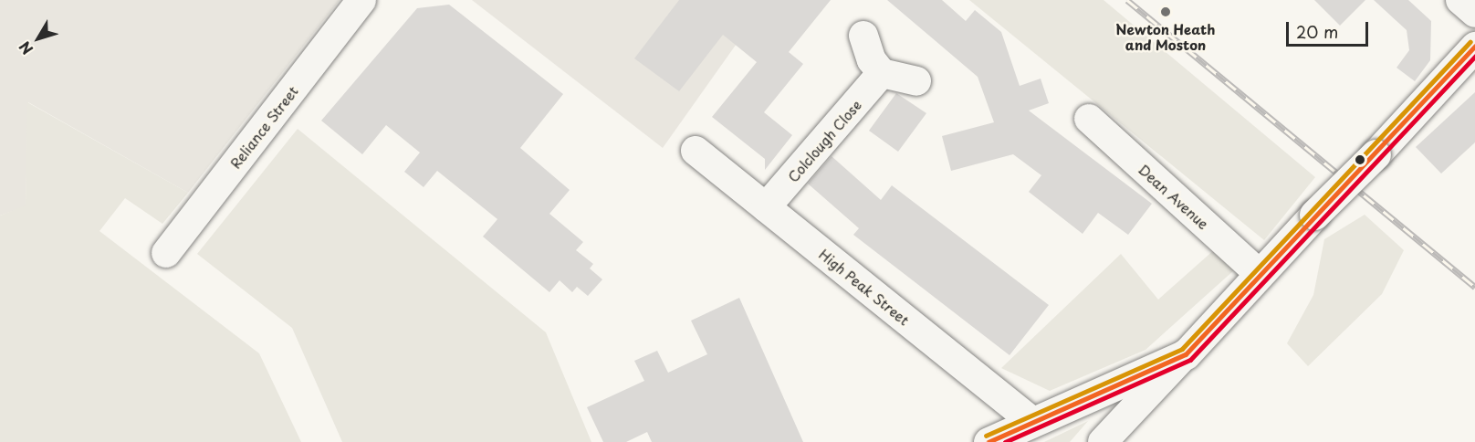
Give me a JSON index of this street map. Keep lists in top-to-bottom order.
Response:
{
  "streets": {
    "street": [
      "Reliance Street",
      "Colclough Close",
      "Dean Avenue",
      "High Peak Street"
    ]
  },
  "crossings": [
    ["Colclough Close", "High Peak Street"]
  ],
  "places": ["Newton Heath and Moston"],
  "scale_bar": "20 m",
  "north": "bottom left"
}
